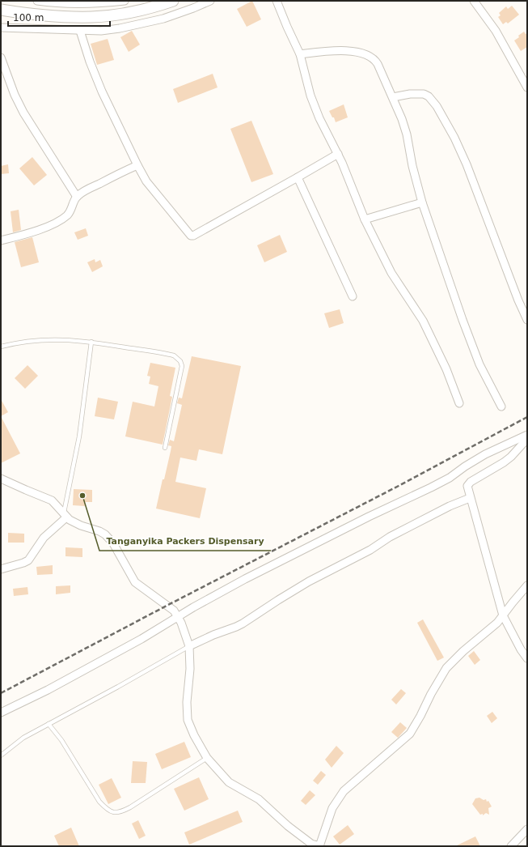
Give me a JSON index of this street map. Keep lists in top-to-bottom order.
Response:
{
  "places": ["Tanganyika Packers Dispensary"],
  "scale_bar": "100 m"
}
